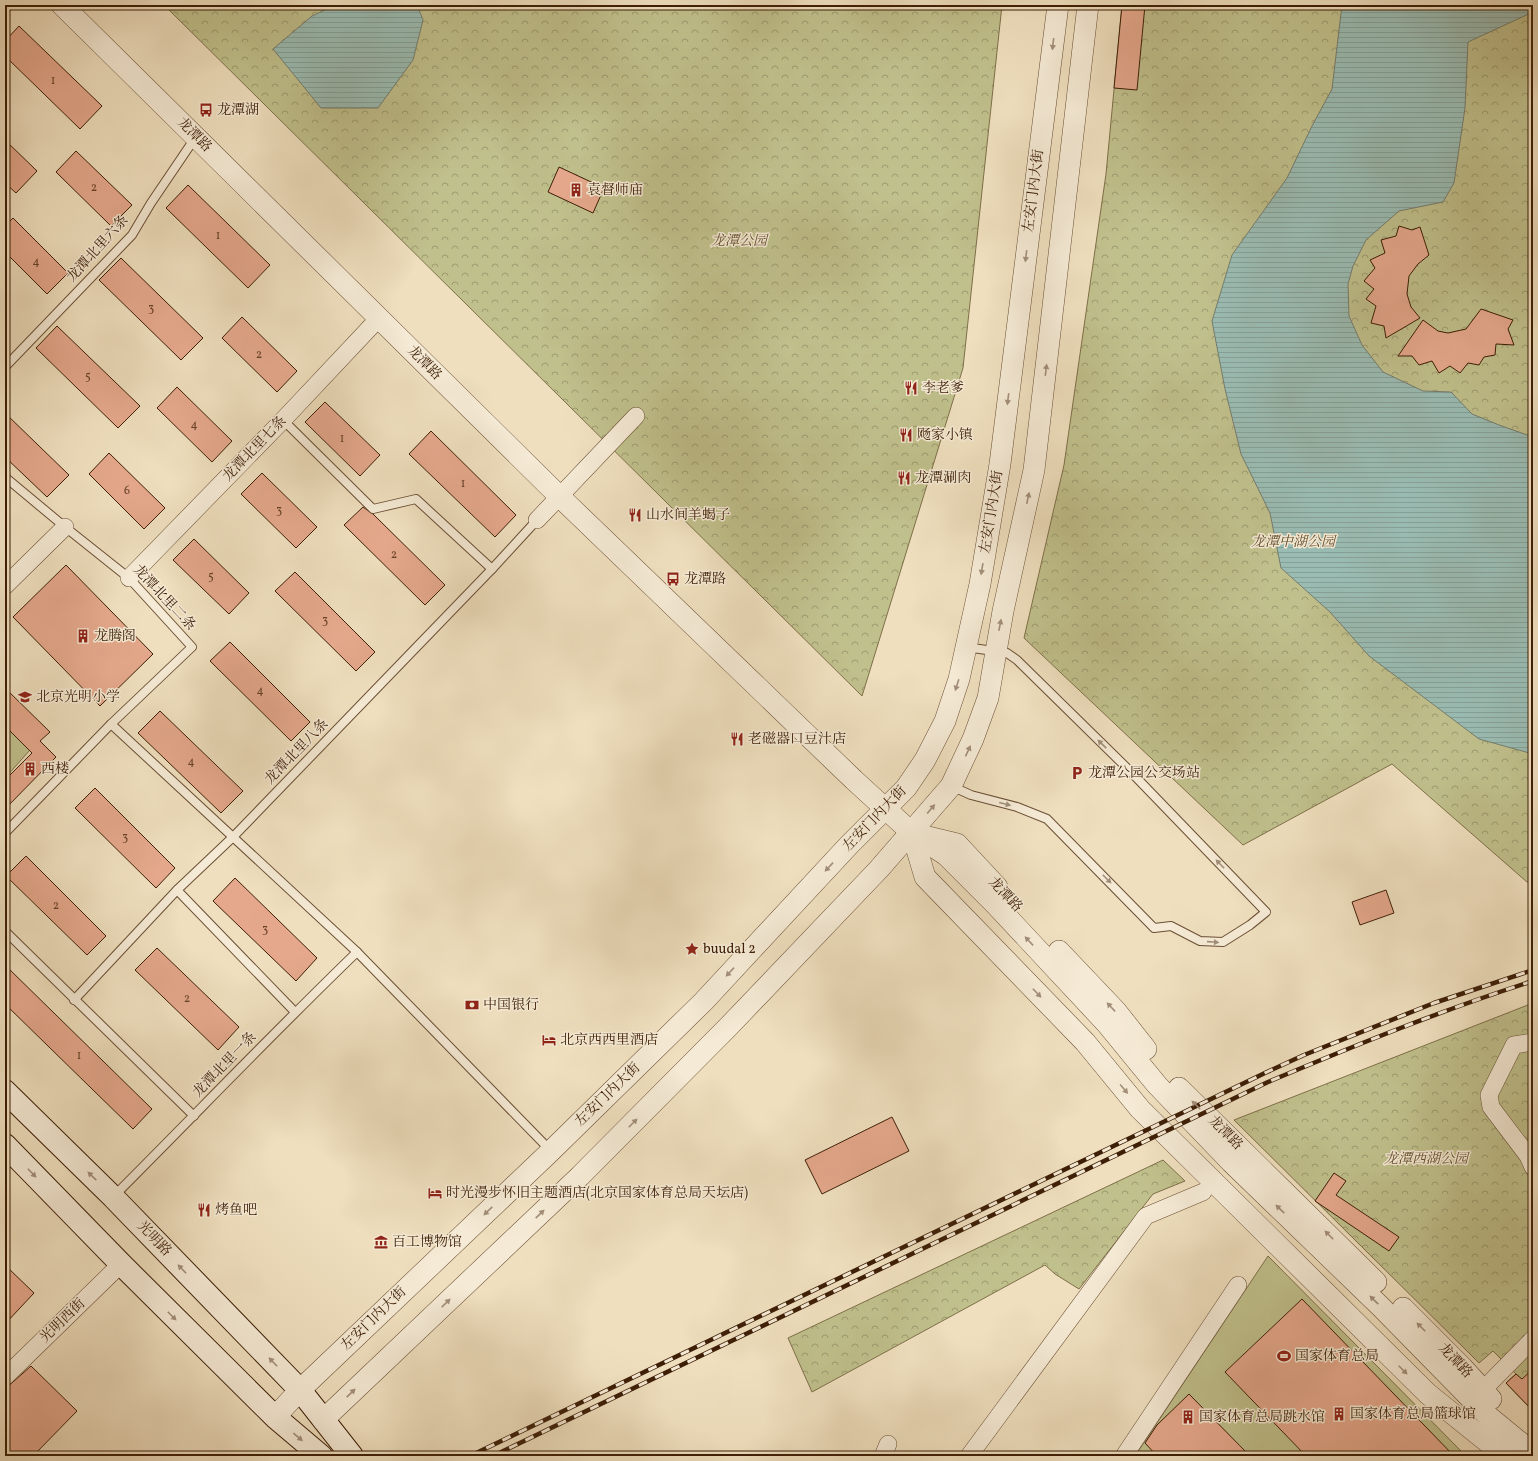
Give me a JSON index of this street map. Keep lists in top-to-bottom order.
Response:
{
  "streets": {
    "main road": ["光明路"],
    "street": [
      "龙潭路",
      "左安门内大街",
      "龙潭北里七条",
      "光明西街"
    ],
    "lane": [
      "龙潭北里六条",
      "龙潭北里二条",
      "龙潭北里八条",
      "龙潭北里一条"
    ]
  },
  "crossings": [
    ["龙潭路", "左安门内大街"],
    ["龙潭路", "龙潭北里六条"],
    ["龙潭路", "龙潭北里七条"],
    ["左安门内大街", "光明路"],
    ["龙潭北里七条", "龙潭北里二条"],
    ["龙潭北里一条", "光明路"]
  ],
  "parks": ["龙潭公园", "龙潭中湖公园", "龙潭西湖公园"],
  "places": {
    "bus stop": ["龙潭湖", "龙潭路"],
    "building": [
      "袁督师庙",
      "龙腾阁",
      "西楼",
      "国家体育总局篮球馆",
      "国家体育总局跳水馆"
    ],
    "restaurant": [
      "李老爹",
      "飏家小镇",
      "龙潭涮肉",
      "山水间羊蝎子",
      "老磁器口豆汁店",
      "烤鱼吧"
    ],
    "school or university": ["北京光明小学"],
    "parking": ["龙潭公园公交场站"],
    "place": ["buudal 2"],
    "bank": ["中国银行"],
    "hotel": ["北京西西里酒店", "时光漫步怀旧主题酒店(北京国家体育总局天坛店)"],
    "museum": ["百工博物馆"],
    "sports": ["国家体育总局"]
  },
  "house_numbers": [
    "1",
    "2",
    "1",
    "4",
    "3",
    "2",
    "5",
    "4",
    "1",
    "1",
    "6",
    "3",
    "2",
    "5",
    "3",
    "4",
    "4",
    "3",
    "2",
    "3",
    "2",
    "1"
  ]
}
